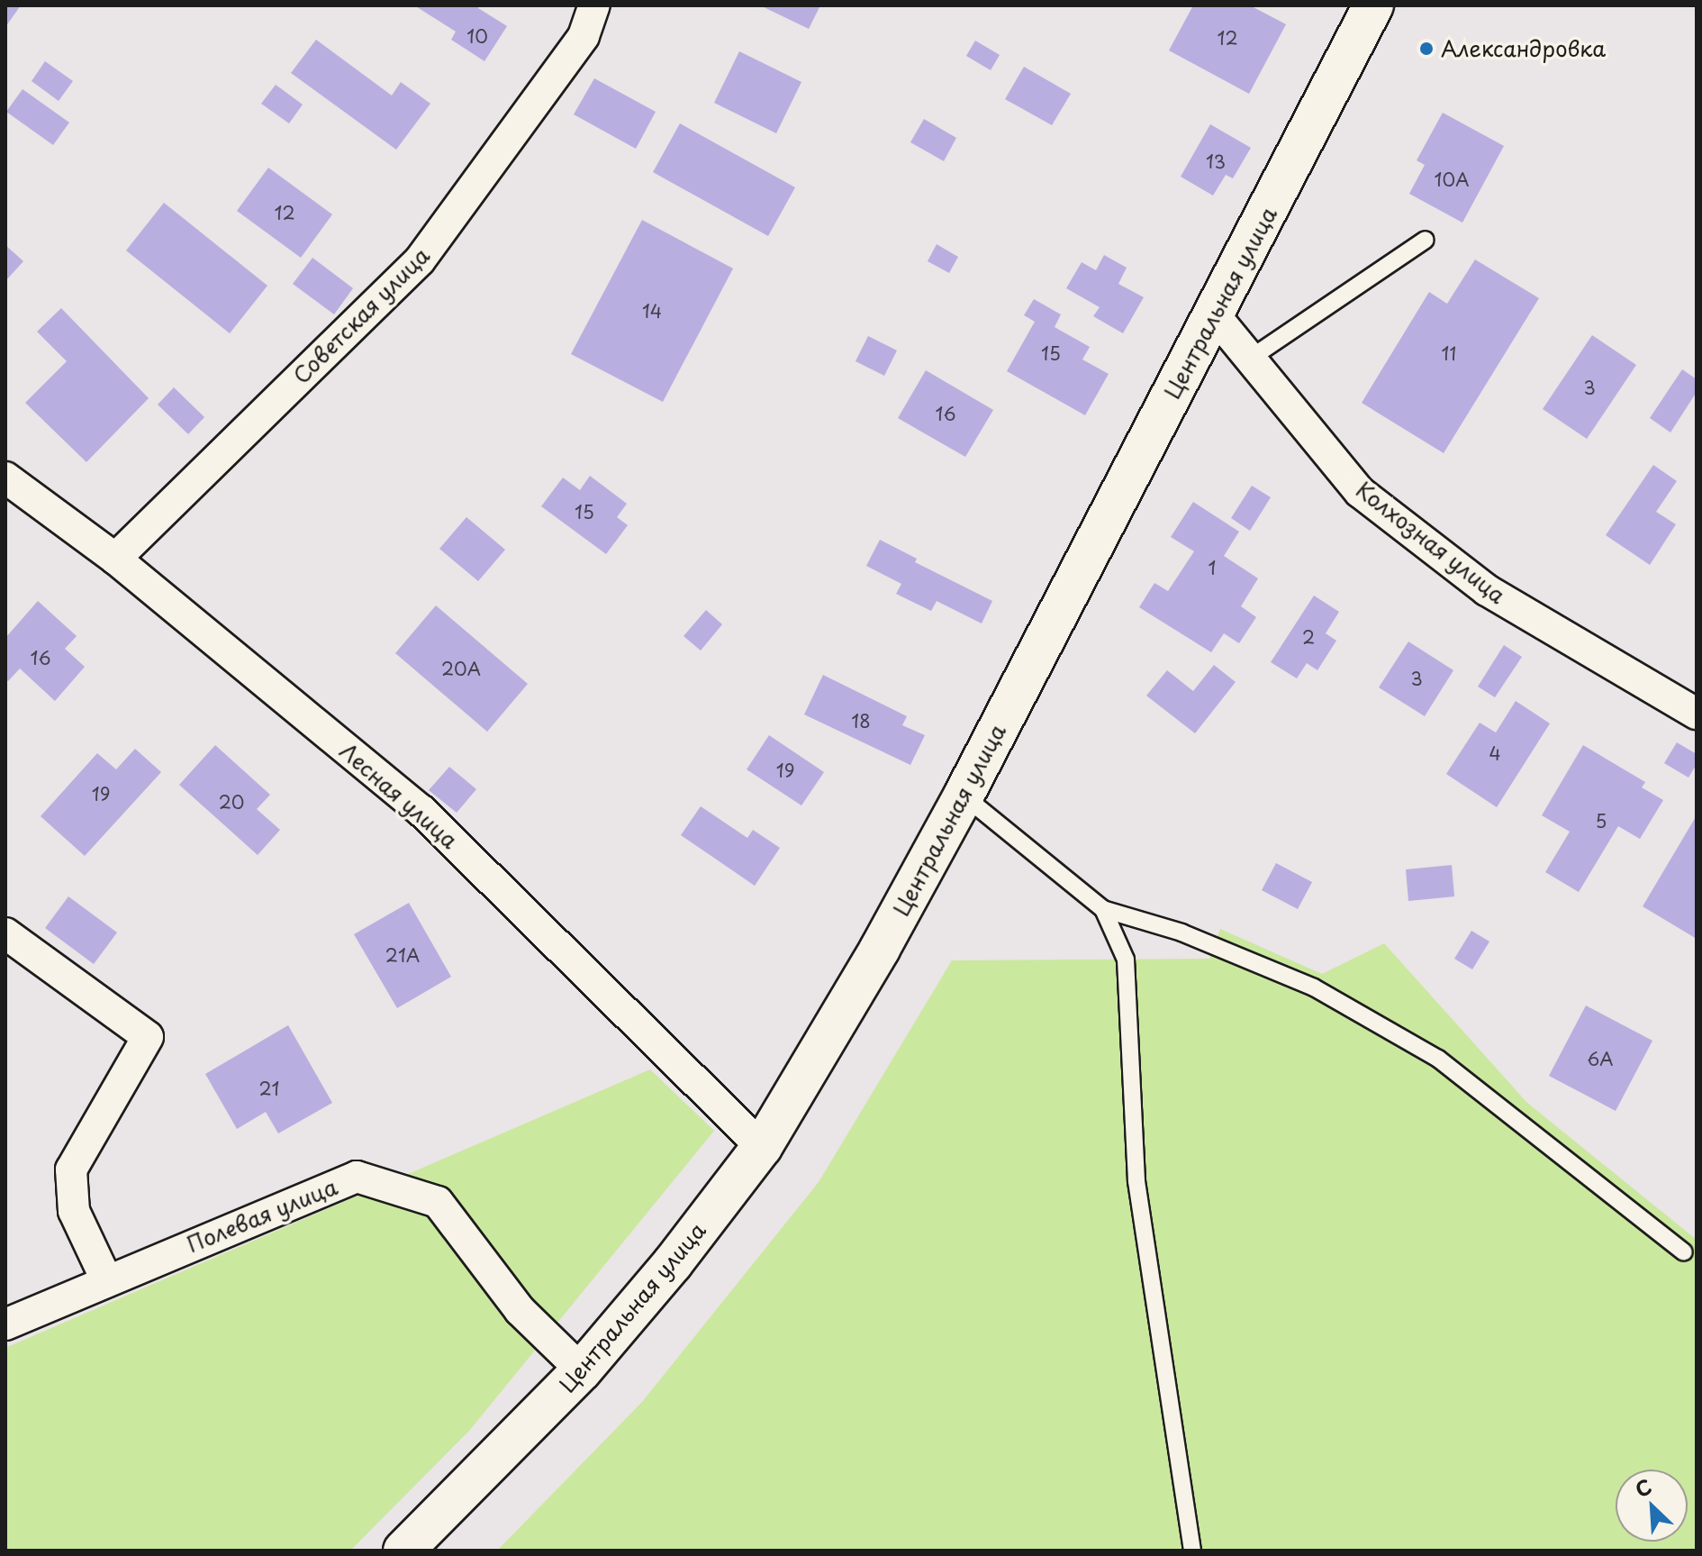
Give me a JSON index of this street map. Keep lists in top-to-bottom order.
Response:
{
  "streets": {
    "main road": ["Центральная улица"],
    "street": [
      "Советская улица",
      "Колхозная улица",
      "Лесная улица",
      "Полевая улица"
    ]
  },
  "crossings": [
    ["Центральная улица", "Колхозная улица"],
    ["Центральная улица", "Лесная улица"],
    ["Центральная улица", "Полевая улица"],
    ["Советская улица", "Лесная улица"]
  ],
  "places": ["Александровка"],
  "house_numbers": [
    "10",
    "12",
    "13",
    "10А",
    "12",
    "14",
    "15",
    "11",
    "3",
    "16",
    "15",
    "1",
    "2",
    "16",
    "20А",
    "3",
    "18",
    "4",
    "19",
    "19",
    "20",
    "5",
    "21А",
    "6А",
    "21"
  ],
  "north": "top left"
}
